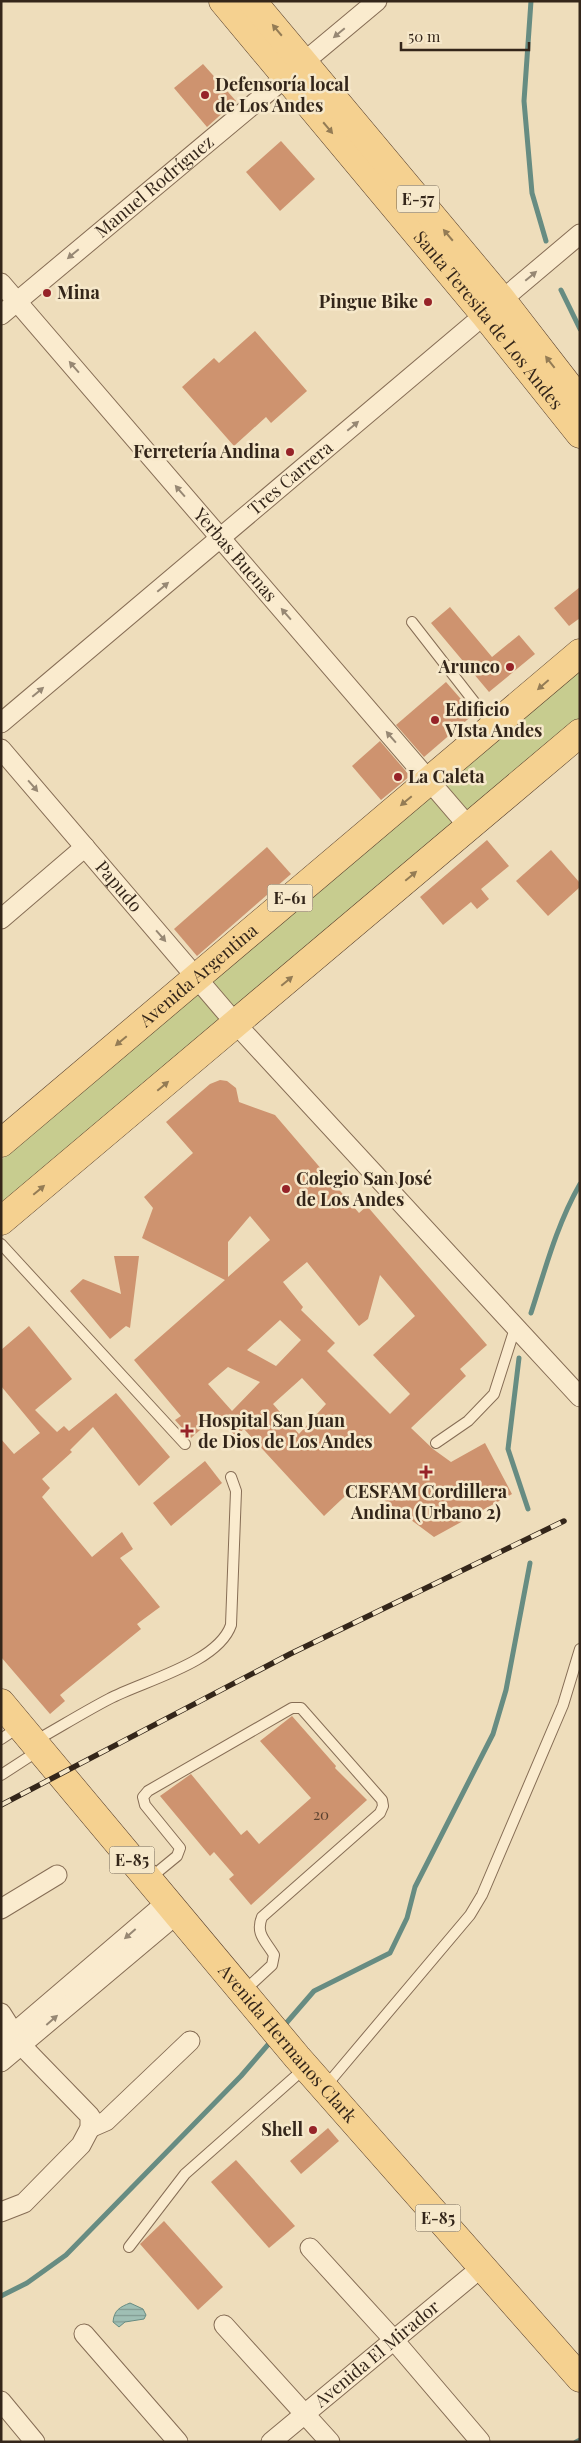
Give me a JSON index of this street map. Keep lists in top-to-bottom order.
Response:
{
  "streets": {
    "main road": [
      "E-57",
      "Santa Teresita de Los Andes",
      "E-61",
      "Avenida Argentina",
      "E-85",
      "Avenida Hermanos Clark"
    ],
    "street": [
      "Manuel Rodríguez",
      "Tres Carrera",
      "Yerbas Buenas",
      "Papudo",
      "Avenida El Mirador"
    ]
  },
  "crossings": [
    ["Manuel Rodríguez", "Santa Teresita de Los Andes"],
    ["Manuel Rodríguez", "Yerbas Buenas"],
    ["Santa Teresita de Los Andes", "Tres Carrera"],
    ["Tres Carrera", "Yerbas Buenas"],
    ["Yerbas Buenas", "Avenida Argentina"],
    ["Papudo", "Avenida Argentina"],
    ["Avenida Hermanos Clark", "Avenida El Mirador"]
  ],
  "one_way": ["Manuel Rodríguez", "Tres Carrera", "Yerbas Buenas"],
  "places": {
    "other": [
      "Defensoría local de Los Andes",
      "Mina",
      "Pingue Bike",
      "Ferretería Andina",
      "Arunco",
      "Edificio VIsta Andes",
      "La Caleta",
      "Colegio San José de Los Andes",
      "Shell"
    ],
    "health": ["Hospital San Juan de Dios de Los Andes", "CESFAM Cordillera Andina (Urbano 2)"]
  },
  "house_numbers": ["20"],
  "scale_bar": "50 m"
}
